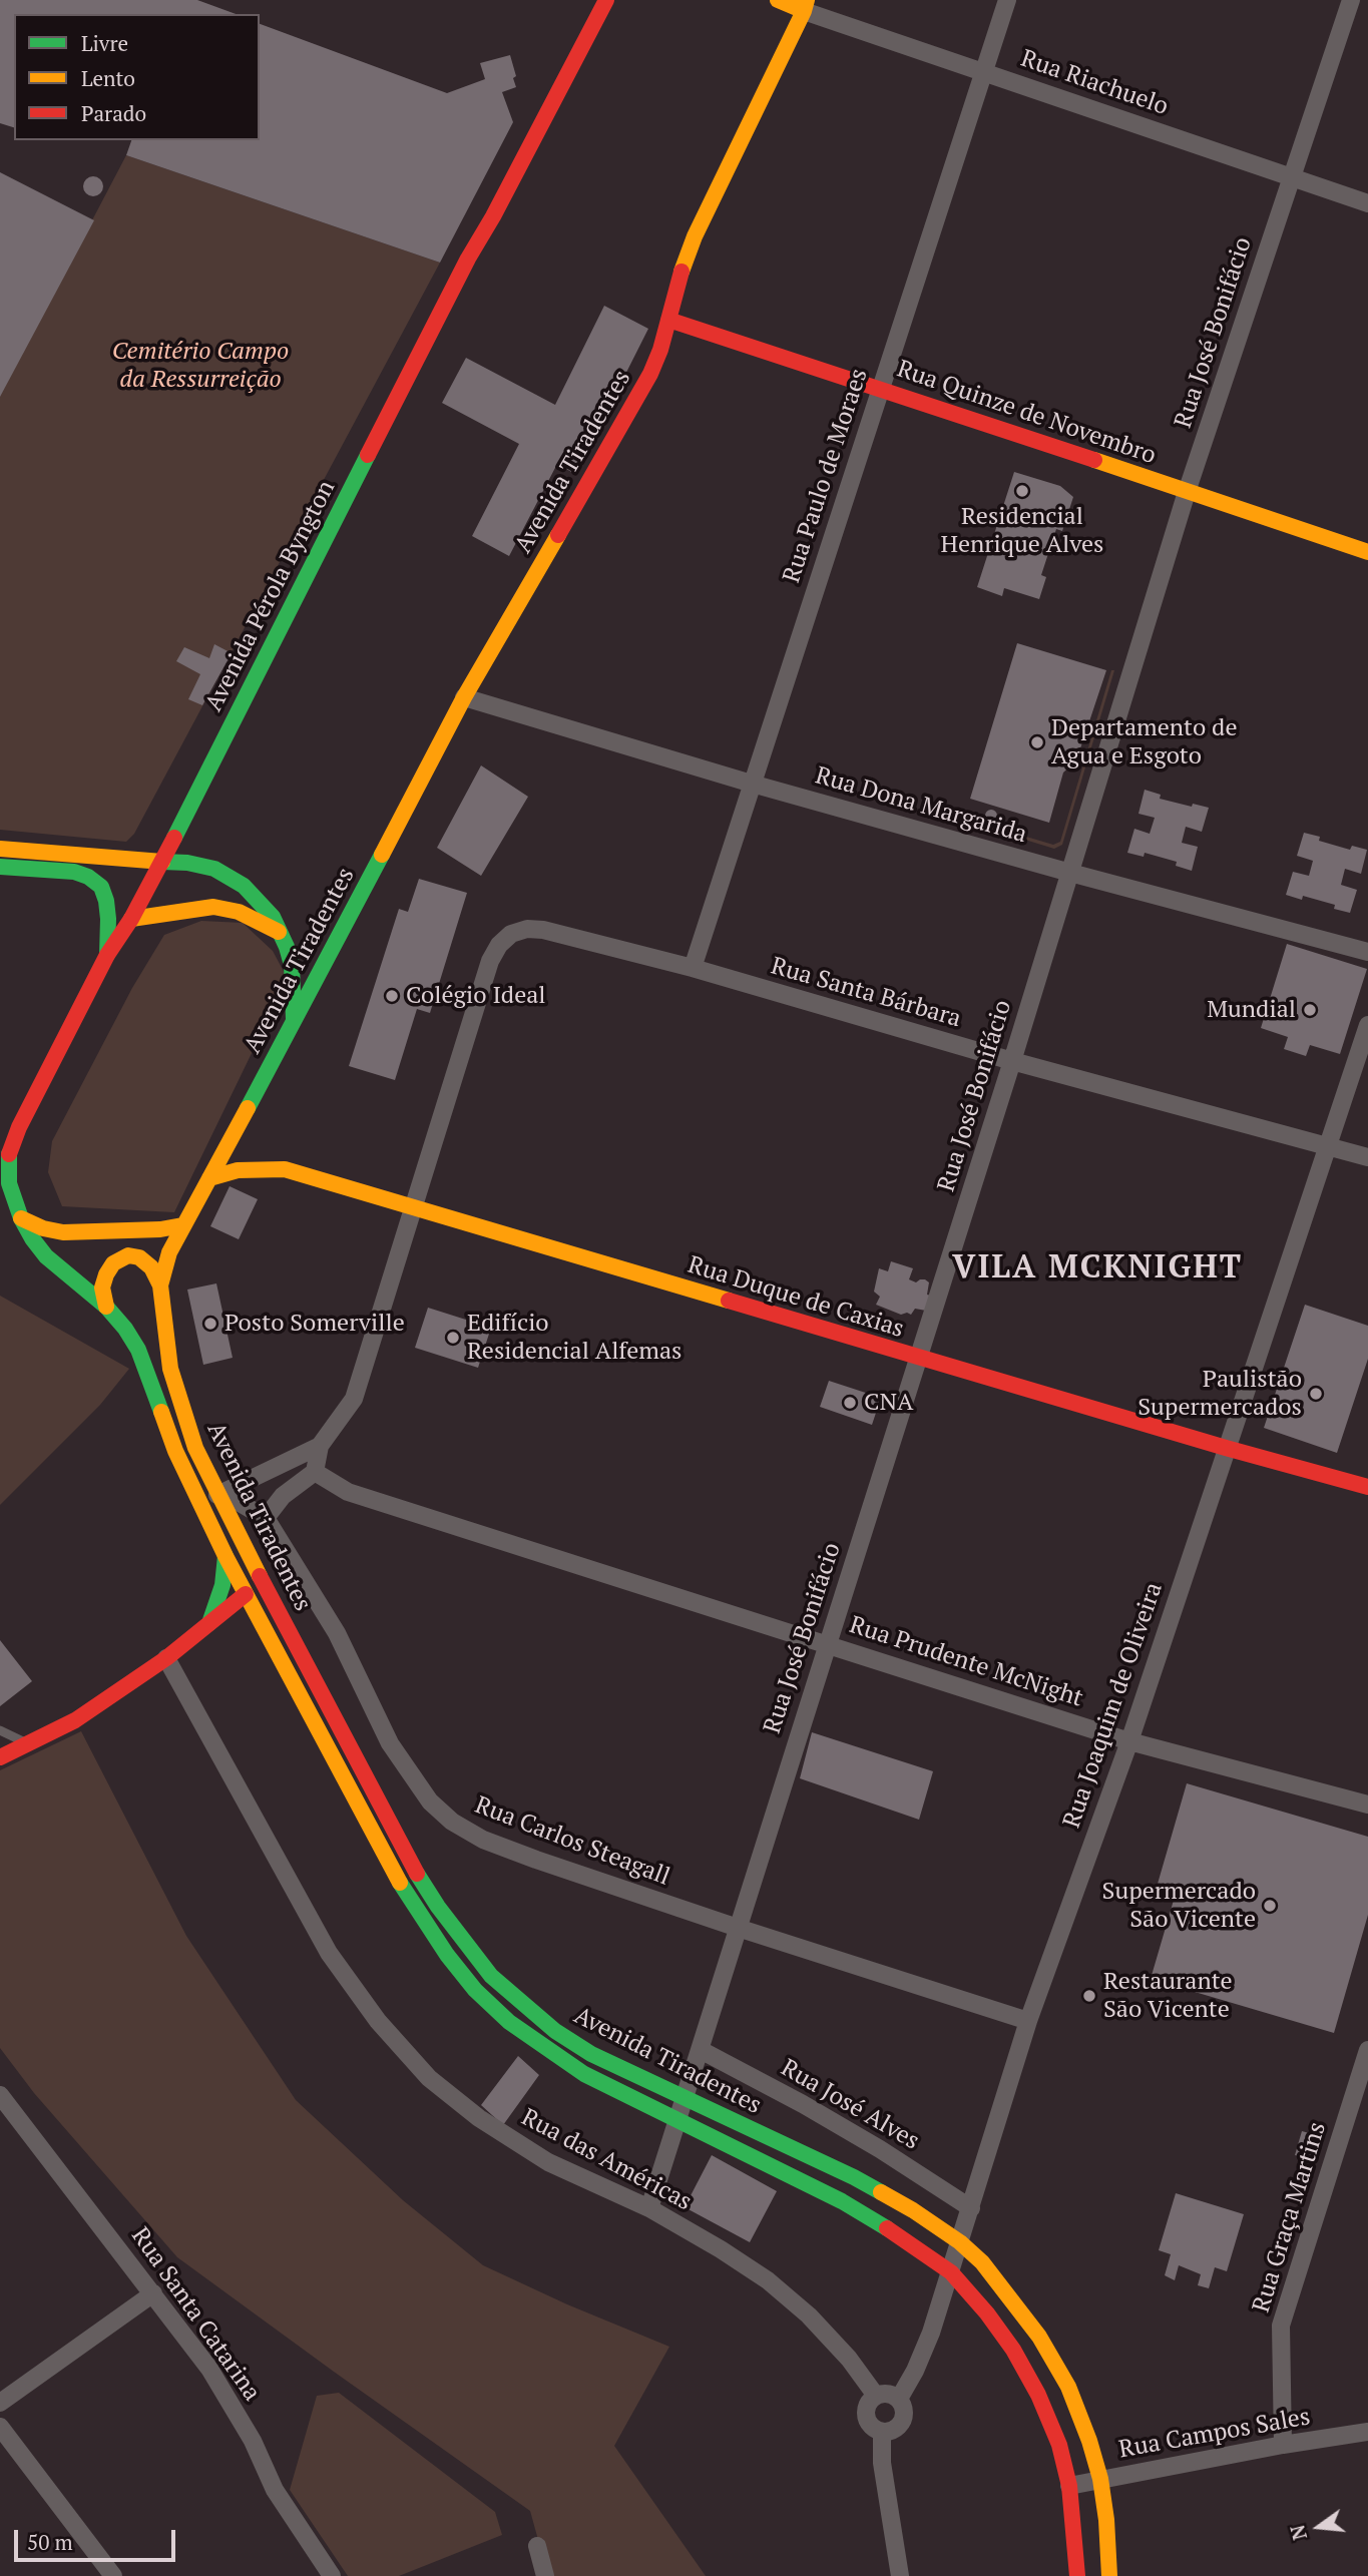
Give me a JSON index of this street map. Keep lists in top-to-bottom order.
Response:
{
  "streets": {
    "main road": [
      "Rua Quinze de Novembro",
      "Avenida Tiradentes",
      "Avenida Pérola Byngton",
      "Rua Duque de Caxias"
    ],
    "street": [
      "Rua Riachuelo",
      "Rua José Bonifácio",
      "Rua Paulo de Moraes",
      "Rua Dona Margarida",
      "Rua Santa Bárbara",
      "Rua Prudente McNight",
      "Rua Joaquim de Oliveira",
      "Rua Carlos Steagall",
      "Rua José Alves",
      "Rua das Américas",
      "Rua Graça Martins",
      "Rua Santa Catarina",
      "Rua Campos Sales"
    ]
  },
  "crossings": [
    ["Rua Riachuelo", "Rua José Bonifácio"],
    ["Rua Riachuelo", "Avenida Tiradentes"],
    ["Rua Riachuelo", "Rua Paulo de Moraes"],
    ["Rua José Bonifácio", "Rua Quinze de Novembro"],
    ["Rua José Bonifácio", "Avenida Tiradentes"],
    ["Rua José Bonifácio", "Rua Dona Margarida"],
    ["Rua José Bonifácio", "Rua Santa Bárbara"],
    ["Rua José Bonifácio", "Rua Duque de Caxias"],
    ["Rua José Bonifácio", "Rua Prudente McNight"],
    ["Rua José Bonifácio", "Rua Carlos Steagall"],
    ["Rua José Bonifácio", "Rua José Alves"],
    ["Rua José Bonifácio", "Rua das Américas"],
    ["Rua Quinze de Novembro", "Avenida Tiradentes"],
    ["Rua Quinze de Novembro", "Rua Paulo de Moraes"],
    ["Avenida Tiradentes", "Avenida Pérola Byngton"],
    ["Avenida Tiradentes", "Rua Dona Margarida"],
    ["Avenida Tiradentes", "Rua Duque de Caxias"],
    ["Avenida Tiradentes", "Rua Joaquim de Oliveira"],
    ["Avenida Tiradentes", "Rua Carlos Steagall"],
    ["Avenida Tiradentes", "Rua Campos Sales"],
    ["Rua Paulo de Moraes", "Rua Dona Margarida"],
    ["Rua Paulo de Moraes", "Rua Santa Bárbara"],
    ["Rua Santa Bárbara", "Rua Duque de Caxias"],
    ["Rua Santa Bárbara", "Rua Joaquim de Oliveira"],
    ["Rua Duque de Caxias", "Rua Joaquim de Oliveira"],
    ["Rua Prudente McNight", "Rua Joaquim de Oliveira"],
    ["Rua Joaquim de Oliveira", "Rua Carlos Steagall"],
    ["Rua Joaquim de Oliveira", "Rua José Alves"],
    ["Rua Joaquim de Oliveira", "Rua das Américas"],
    ["Rua Graça Martins", "Rua Campos Sales"]
  ],
  "districts": ["VILA MCKNIGHT"],
  "parks": ["Cemitério Campo da Ressurreição"],
  "places": [
    "Residencial Henrique Alves",
    "Departamento de Agua e Esgoto",
    "Colégio Ideal",
    "Mundial",
    "Posto Somerville",
    "Edifício Residencial Alfemas",
    "Paulistão Supermercados",
    "CNA",
    "Supermercado São Vicente",
    "Restaurante São Vicente"
  ],
  "legend": ["Livre", "Lento", "Parado"],
  "scale_bar": "50 m",
  "north": "left"
}
